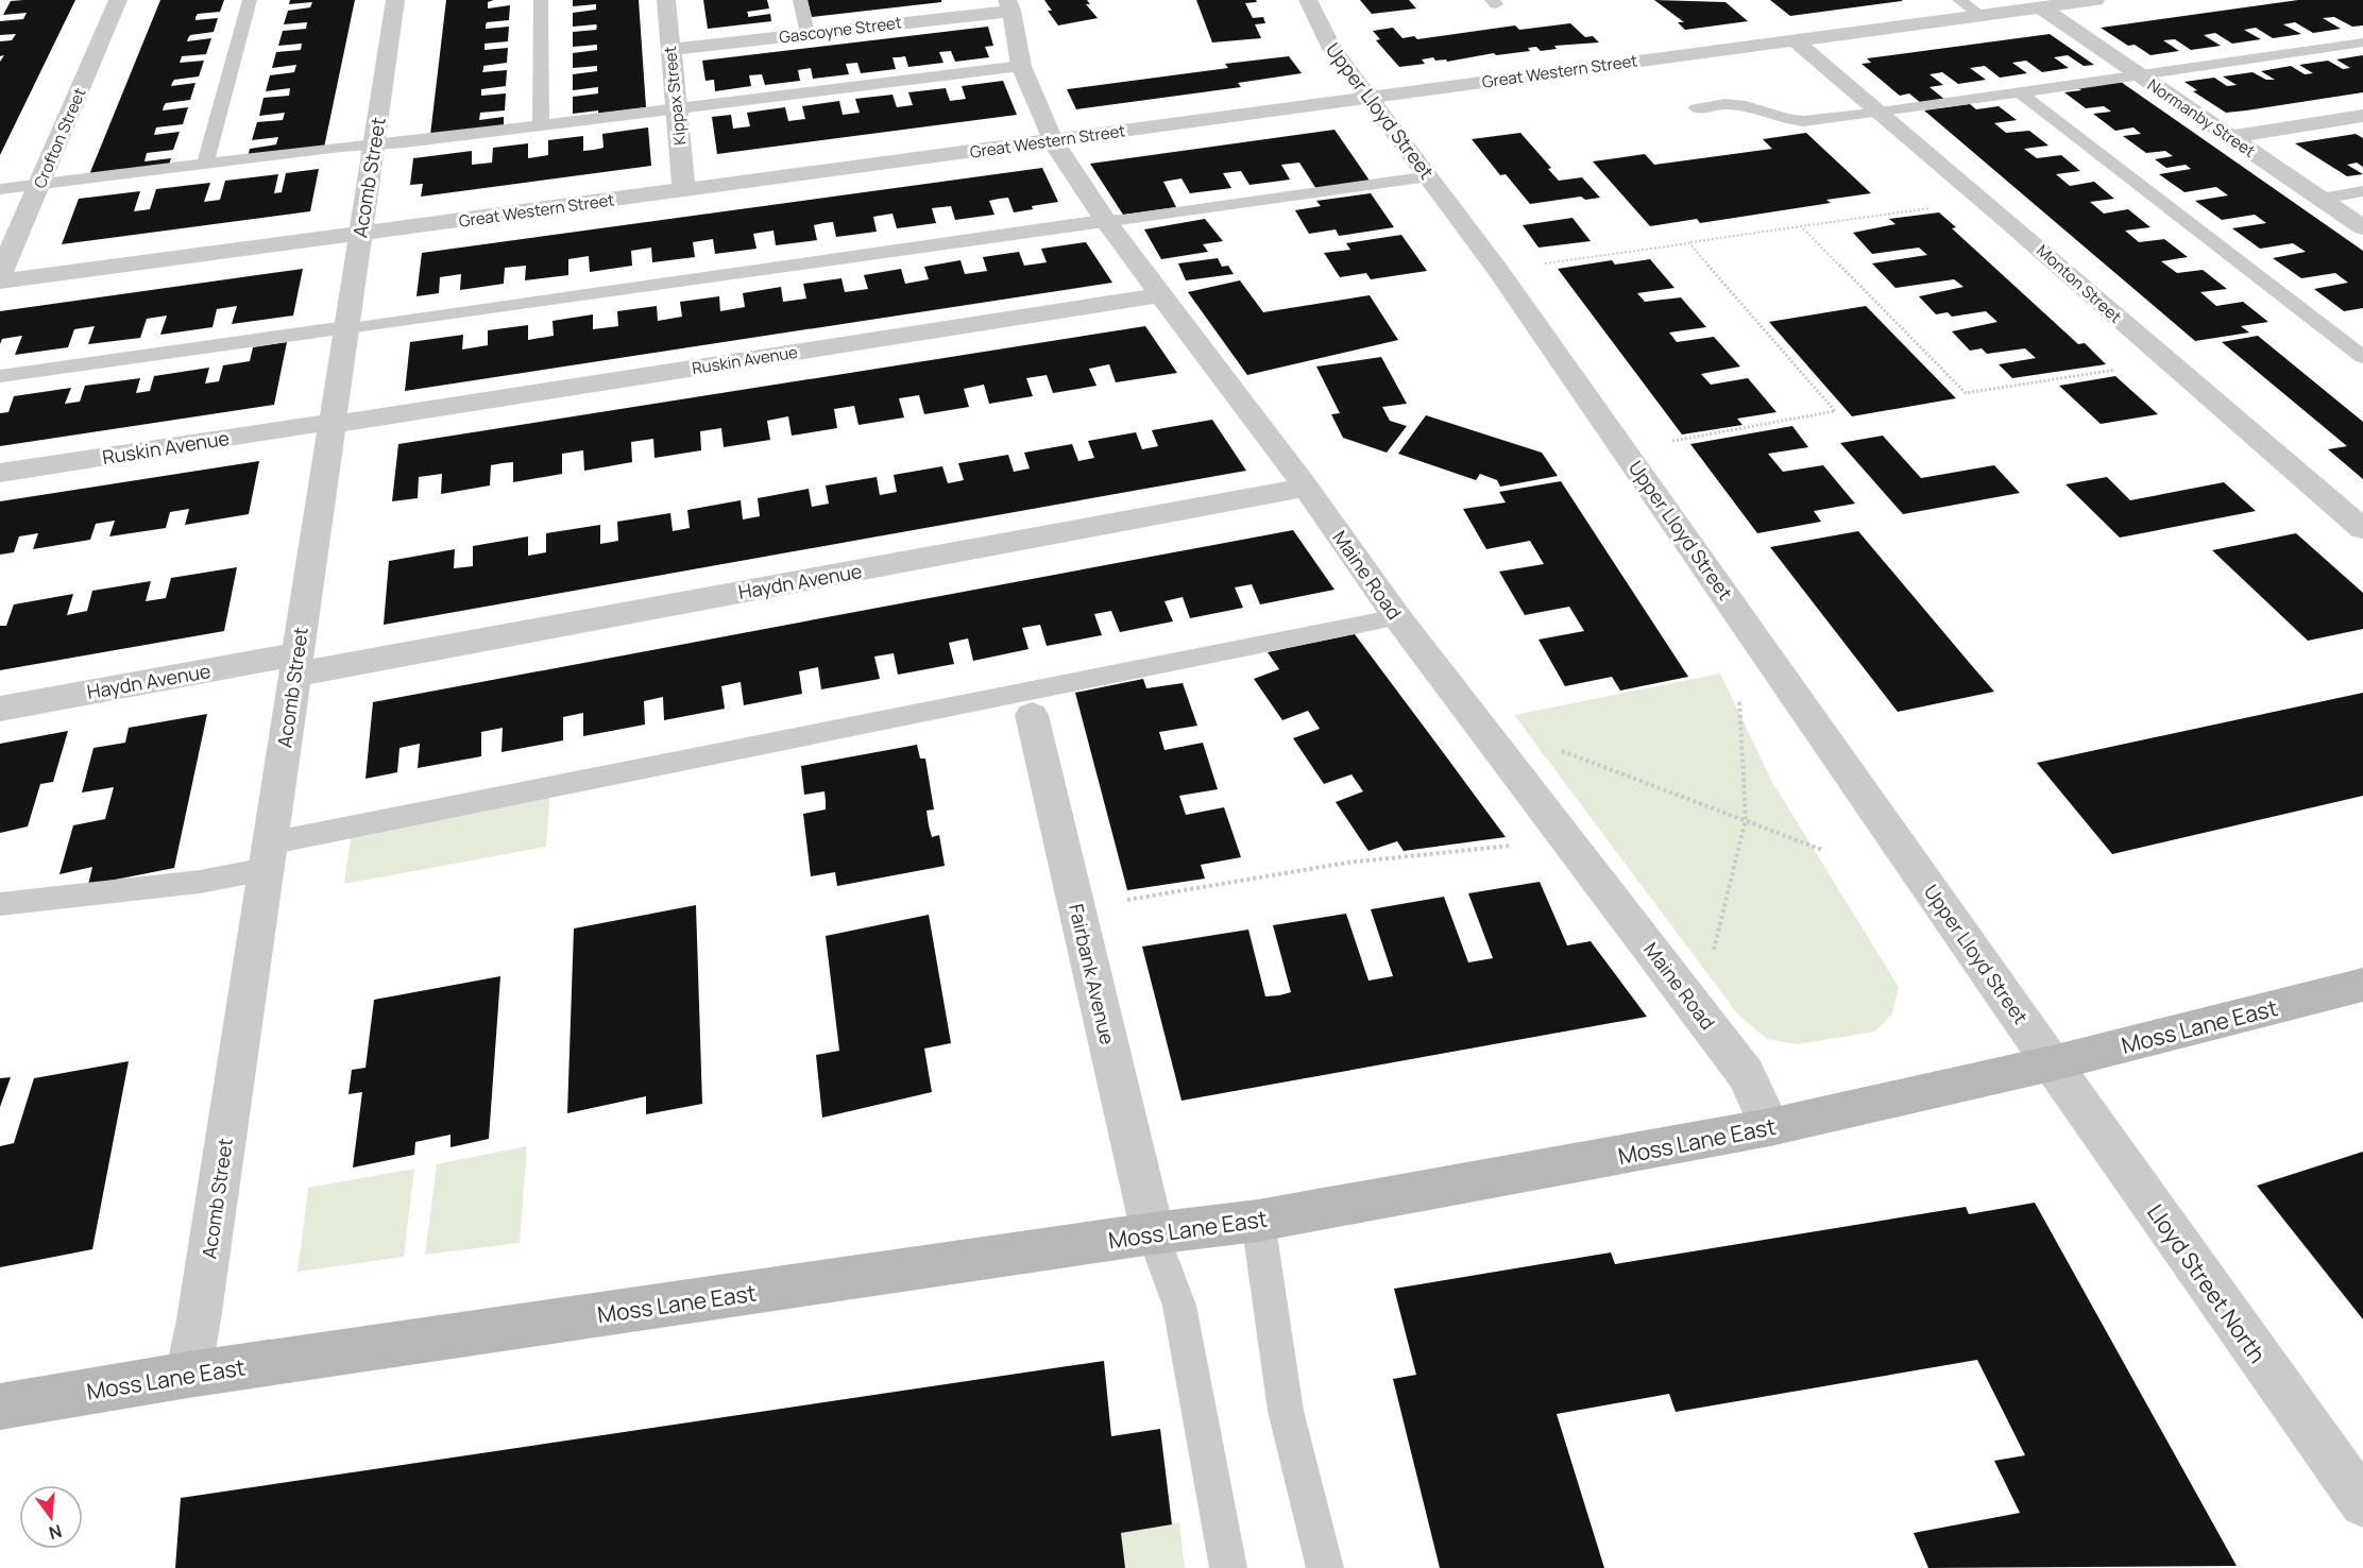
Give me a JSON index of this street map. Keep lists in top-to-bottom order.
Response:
{
  "streets": {
    "main road": ["Moss Lane East"],
    "street": [
      "Gascoyne Street",
      "Great Western Street",
      "Kippax Street",
      "Upper Lloyd Street",
      "Normanby Street",
      "Crofton Street",
      "Acomb Street",
      "Monton Street",
      "Ruskin Avenue",
      "Maine Road",
      "Haydn Avenue",
      "Fairbank Avenue",
      "Lloyd Street North"
    ]
  },
  "crossings": [
    ["Gascoyne Street", "Kippax Street"],
    ["Gascoyne Street", "Maine Road"],
    ["Great Western Street", "Kippax Street"],
    ["Great Western Street", "Upper Lloyd Street"],
    ["Great Western Street", "Normanby Street"],
    ["Great Western Street", "Acomb Street"],
    ["Great Western Street", "Monton Street"],
    ["Great Western Street", "Maine Road"],
    ["Upper Lloyd Street", "Moss Lane East"],
    ["Upper Lloyd Street", "Lloyd Street North"],
    ["Acomb Street", "Ruskin Avenue"],
    ["Acomb Street", "Haydn Avenue"],
    ["Acomb Street", "Moss Lane East"],
    ["Ruskin Avenue", "Maine Road"],
    ["Maine Road", "Haydn Avenue"],
    ["Maine Road", "Moss Lane East"],
    ["Fairbank Avenue", "Moss Lane East"],
    ["Moss Lane East", "Lloyd Street North"]
  ],
  "north": "bottom"
}
